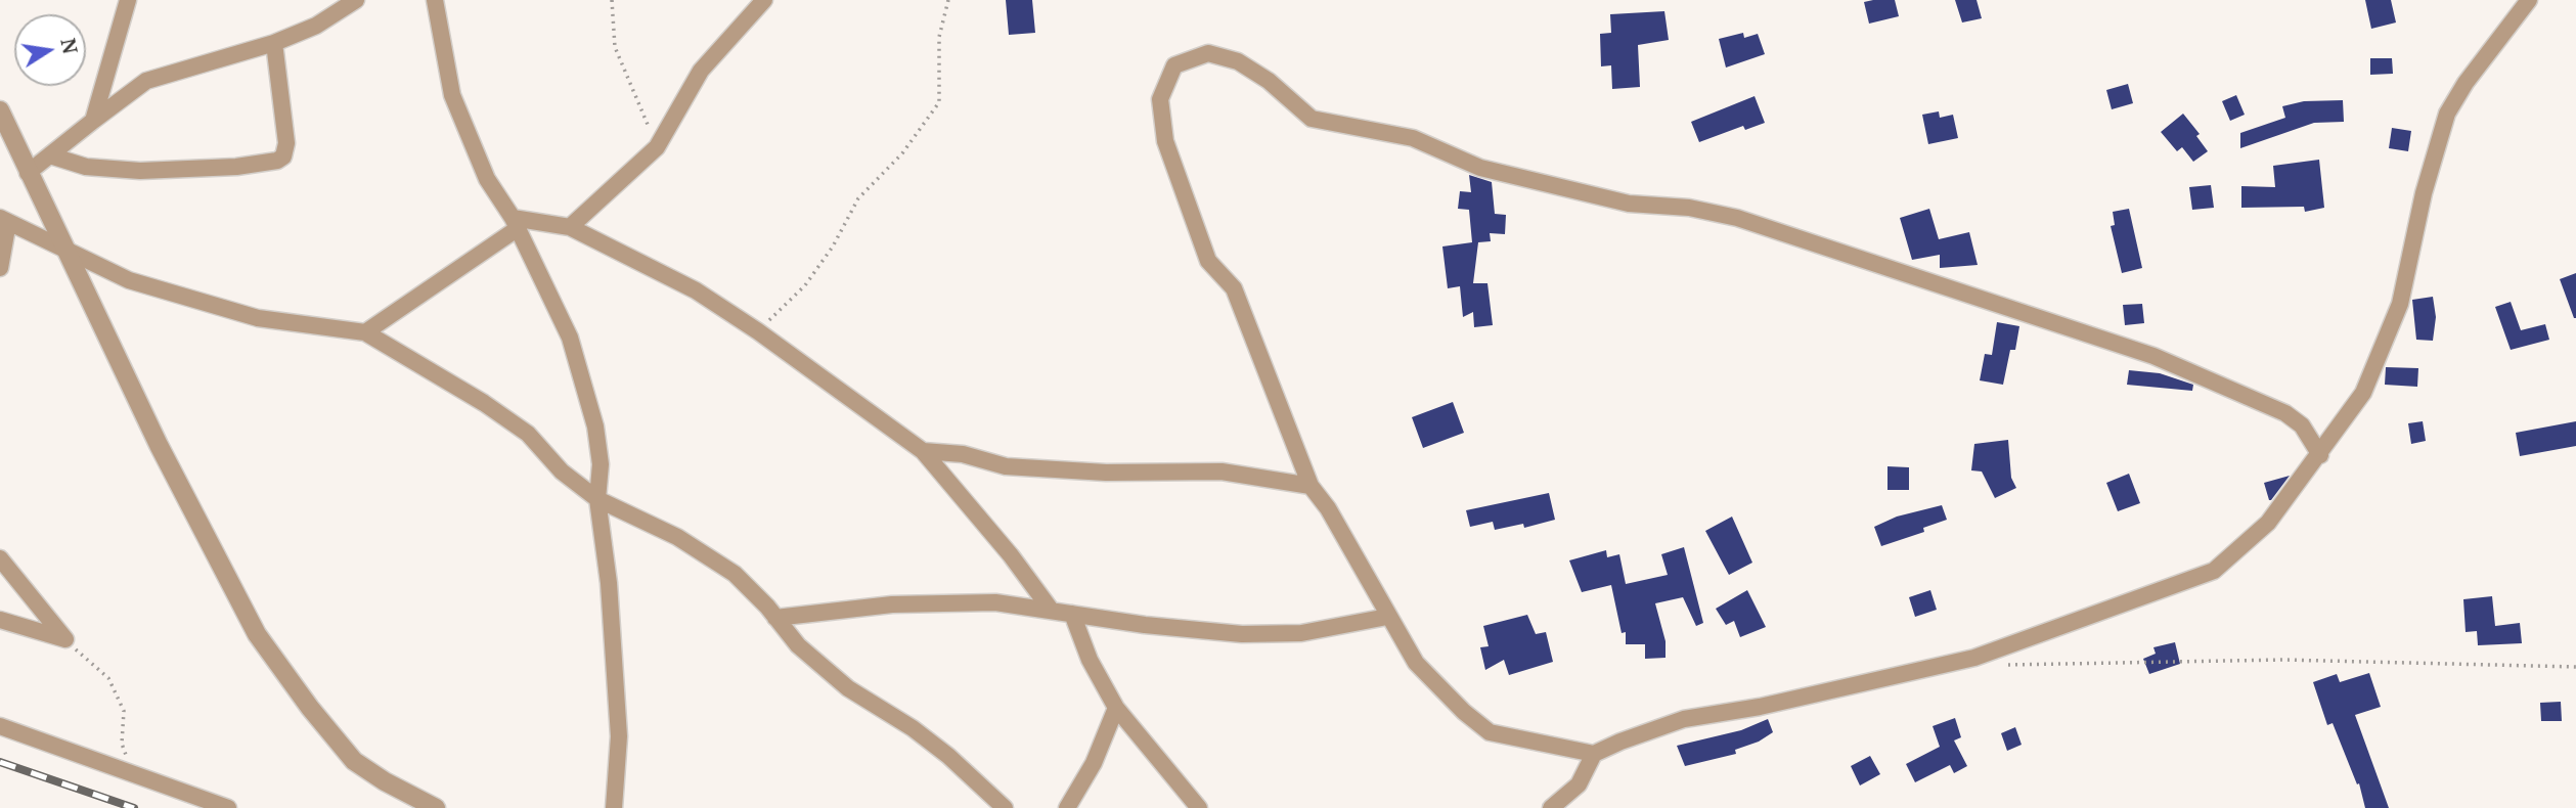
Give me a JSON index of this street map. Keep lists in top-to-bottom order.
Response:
{
  "north": "right"
}
